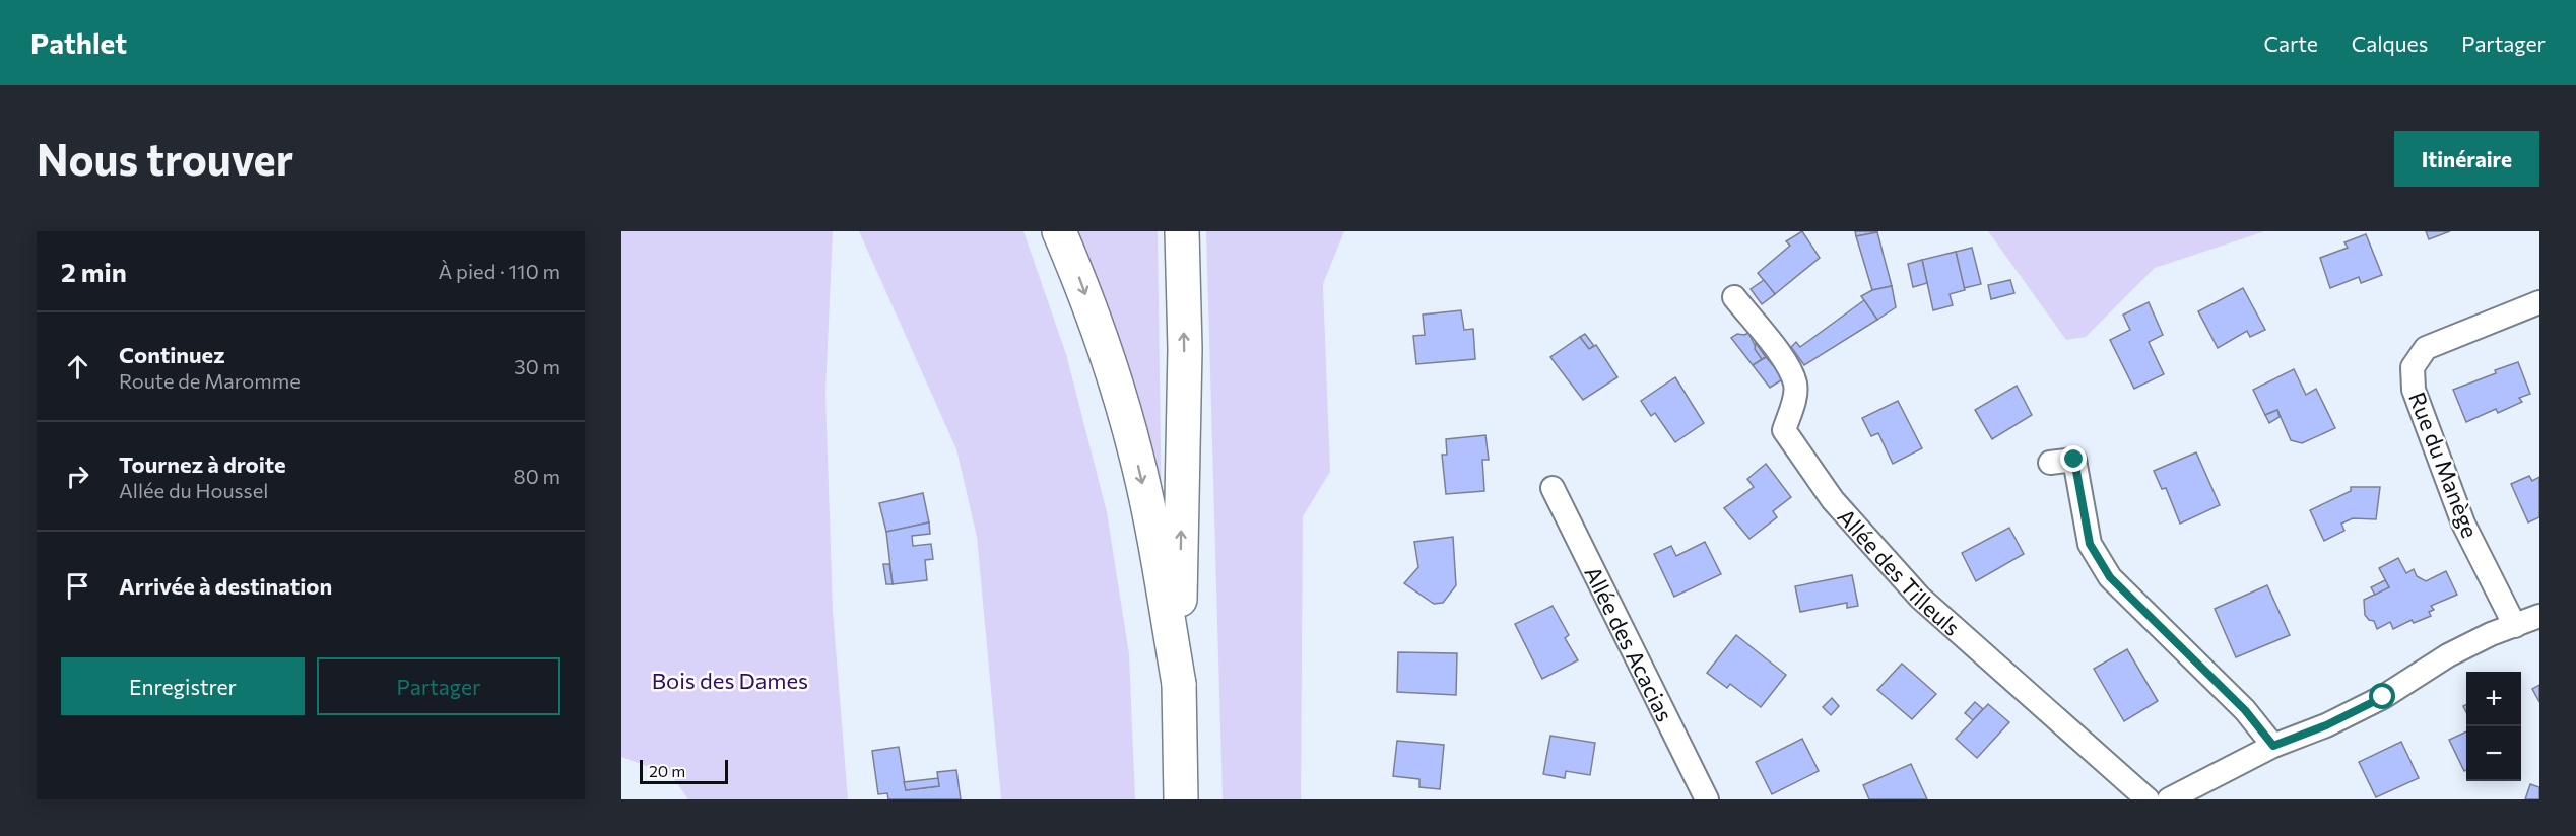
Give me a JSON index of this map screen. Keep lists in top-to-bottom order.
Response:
{
  "streets": {
    "street": ["Rue du Manège", "Allée des Tilleuls", "Allée des Acacias"]
  },
  "parks": ["Bois des Dames"],
  "scale_bar": "20 m",
  "page": {
    "header": "Pathlet",
    "nav": ["Carte", "Calques", "Partager"],
    "buttons": [
      "Itinéraire",
      ["Enregistrer", "Partager"]
    ],
    "title": "Nous trouver",
    "heading": ["2 min", "À pied · 110 m"],
    "list": [
      ["Continuez", "Route de Maromme", "30 m"],
      ["Tournez à droite", "Allée du Houssel", "80 m"],
      "Arrivée à destination"
    ],
    "map_buttons": ["+", "−"],
    "scale": "20 m"
  }
}
